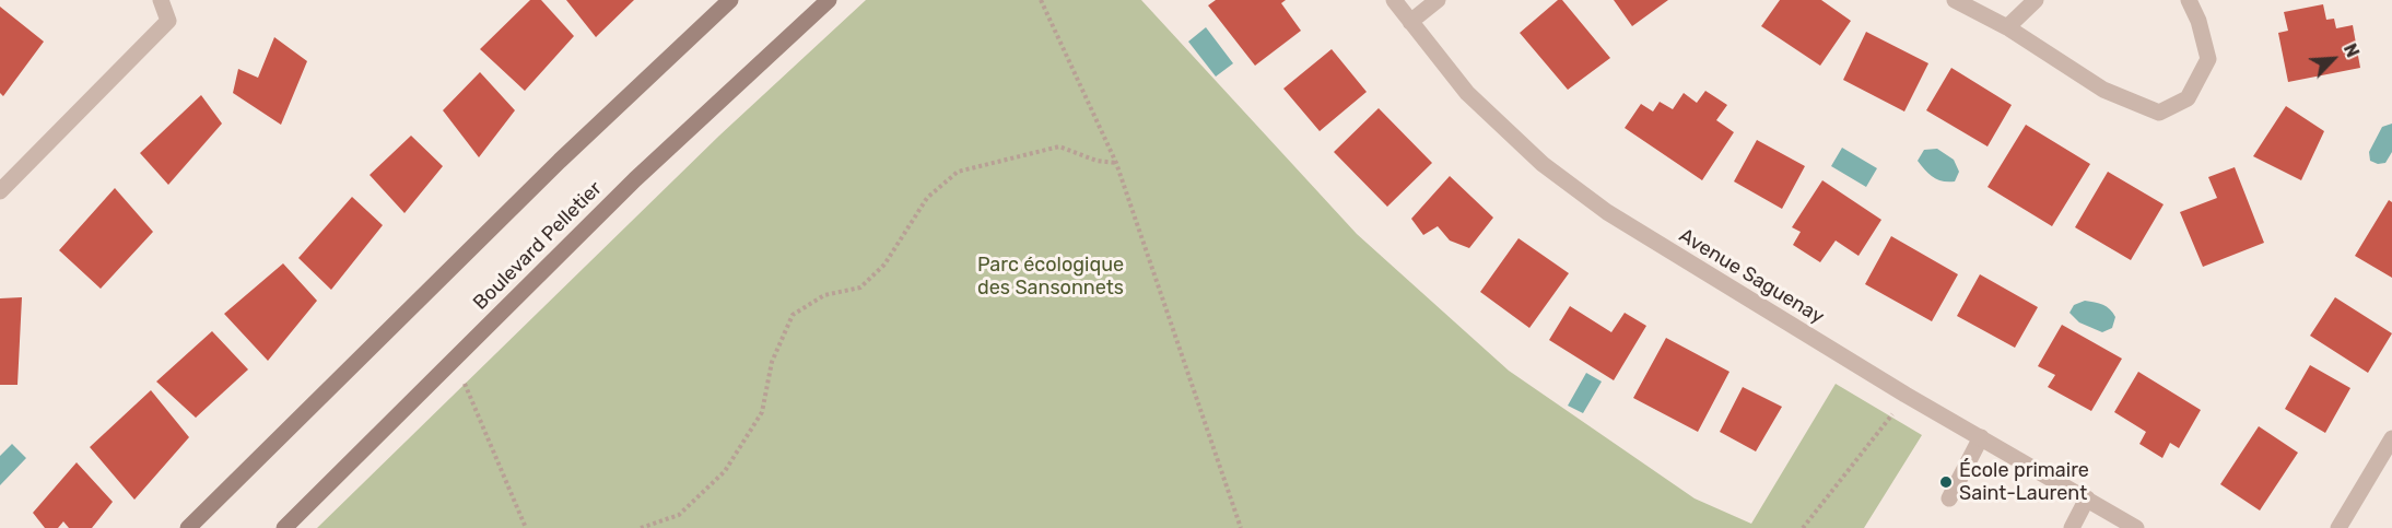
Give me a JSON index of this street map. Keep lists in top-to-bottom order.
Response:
{
  "streets": {
    "street": ["Boulevard Pelletier", "Avenue Saguenay"]
  },
  "parks": ["Parc écologique des Sansonnets"],
  "places": ["École primaire Saint-Laurent"],
  "north": "top right"
}
